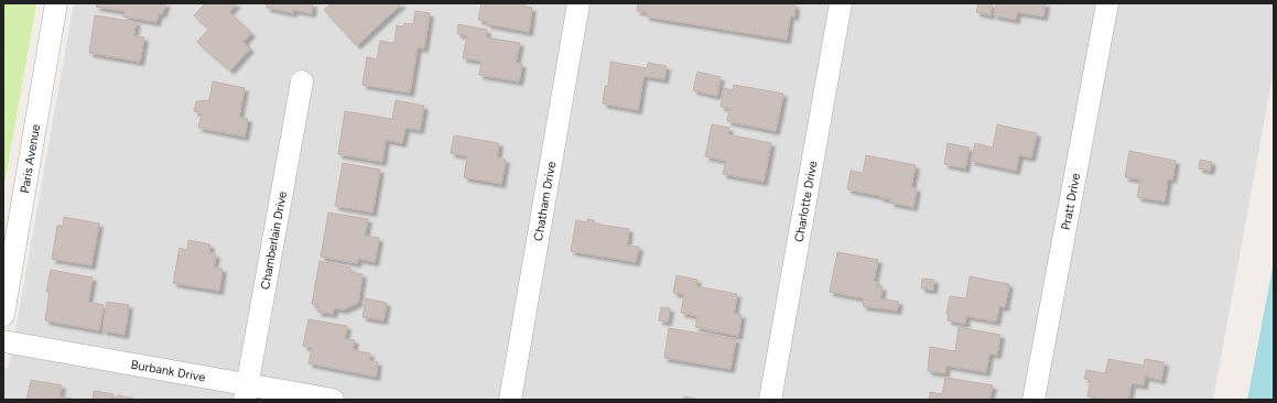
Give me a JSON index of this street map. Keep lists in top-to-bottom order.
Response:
{
  "streets": {
    "street": [
      "Paris Avenue",
      "Chatham Drive",
      "Charlotte Drive",
      "Pratt Drive",
      "Chamberlain Drive",
      "Burbank Drive"
    ]
  },
  "crossings": [
    ["Chamberlain Drive", "Burbank Drive"]
  ]
}
